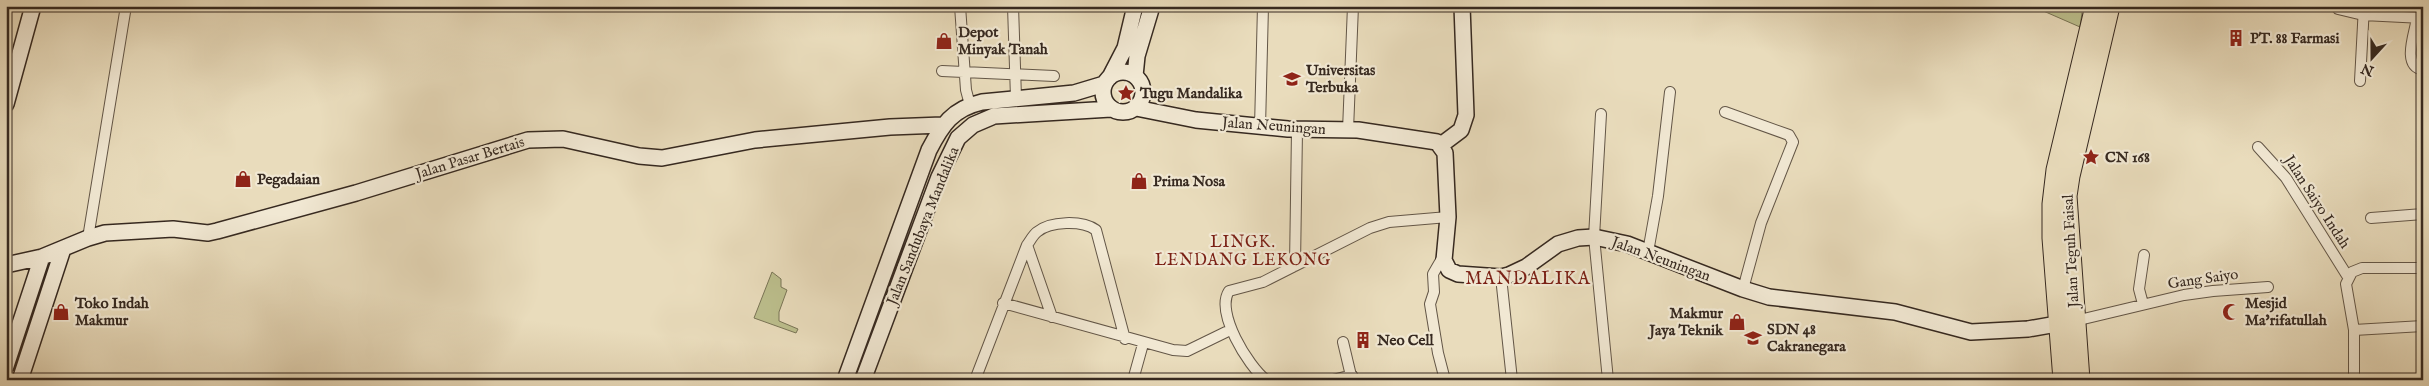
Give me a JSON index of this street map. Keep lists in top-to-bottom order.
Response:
{
  "streets": {
    "highway": ["Jalan Teguh Faisal"],
    "main road": ["Jalan Neuningan", "Jalan Pasar Bertais", "Jalan Sandubaya Mandalika"],
    "street": ["Jalan Saiyo Indah", "Gang Saiyo"]
  },
  "crossings": [
    ["Jalan Neuningan", "Jalan Sandubaya Mandalika"],
    ["Jalan Neuningan", "Jalan Teguh Faisal"]
  ],
  "districts": ["LINGK. LENDANG LEKONG", "MANDALIKA"],
  "places": {
    "building": ["PT. 88 Farmasi", "Neo Cell"],
    "shop": [
      "Depot Minyak Tanah",
      "Pegadaian",
      "Prima Nosa",
      "Toko Indah Makmur",
      "Makmur Jaya Teknik"
    ],
    "school or university": ["Universitas Terbuka", "SDN 48 Cakranegara"],
    "place": ["Tugu Mandalika", "CN 168"],
    "mosque": ["Mesjid Ma'rifatullah"]
  },
  "north": "bottom"
}
